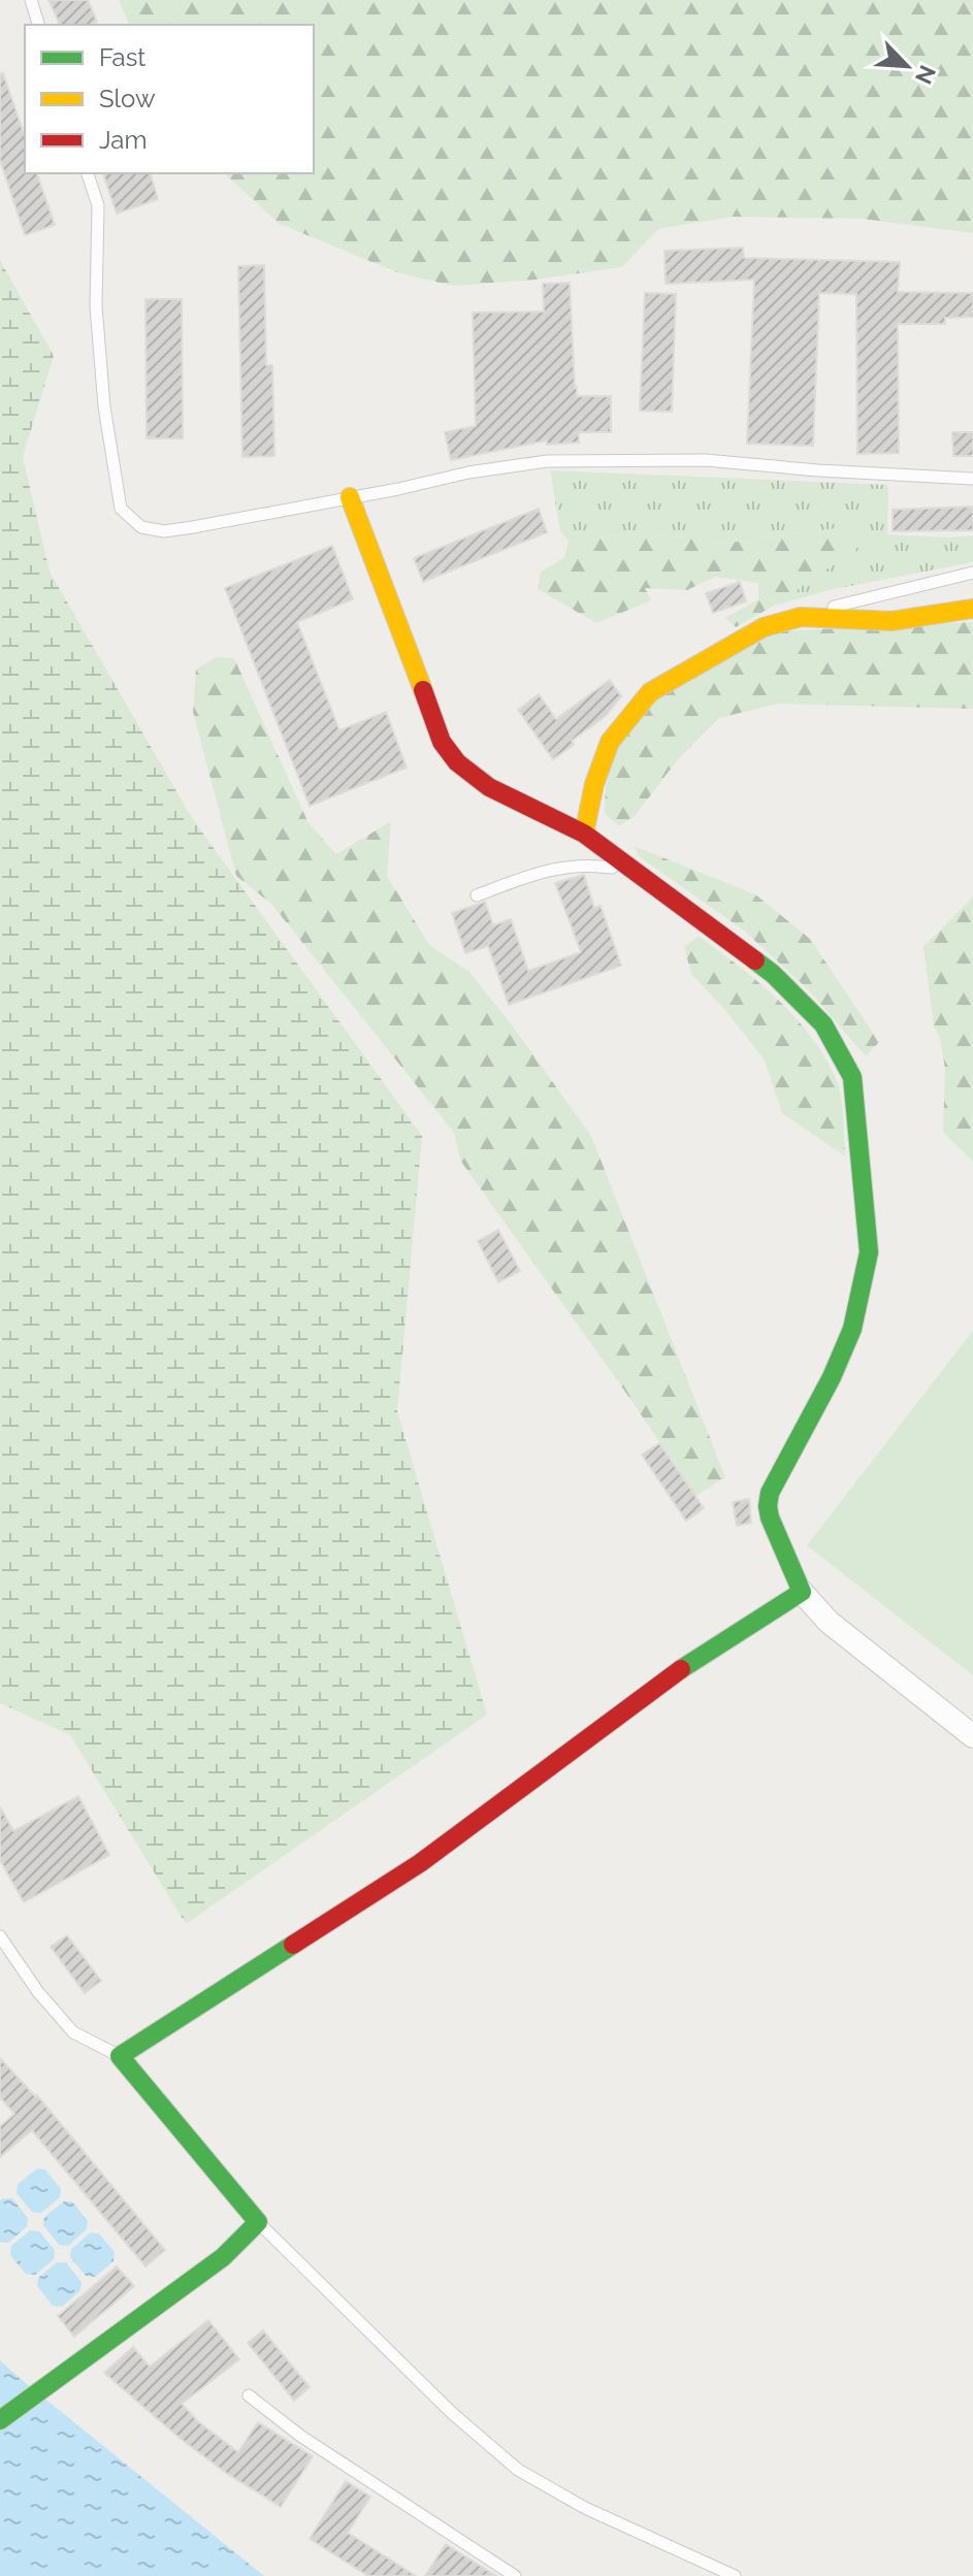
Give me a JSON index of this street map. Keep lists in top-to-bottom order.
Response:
{
  "legend": ["Fast", "Slow", "Jam"],
  "north": "bottom right"
}
